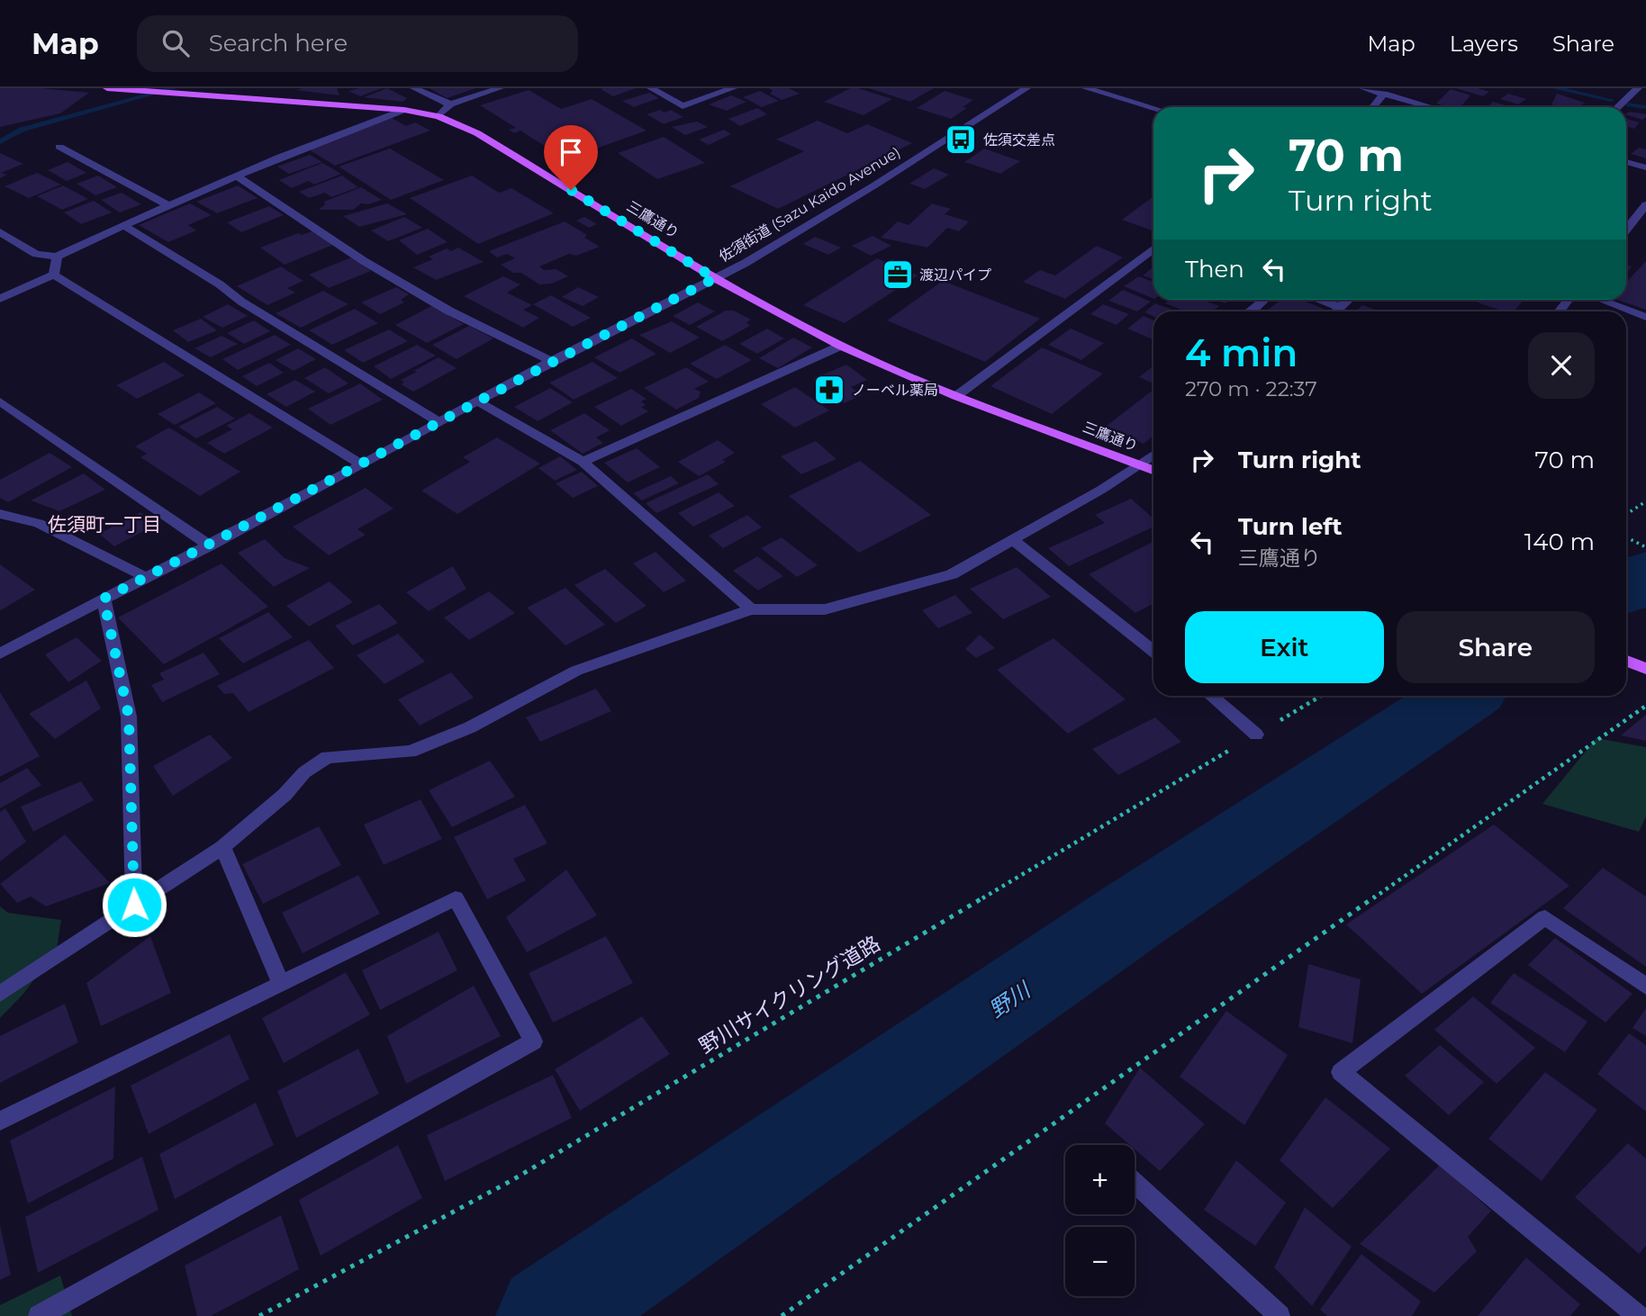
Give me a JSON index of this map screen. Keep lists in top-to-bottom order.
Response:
{
  "streets": {
    "main road": ["三鷹通り"],
    "street": ["佐須街道 (Sazu Kaido Avenue)"],
    "path": ["野川サイクリング道路"]
  },
  "crossings": [
    ["佐須街道 (Sazu Kaido Avenue)", "三鷹通り"]
  ],
  "districts": ["佐須町一丁目"],
  "water": ["野川"],
  "places": {
    "bus stop": ["佐須交差点"],
    "office": ["渡辺パイプ"],
    "pharmacy": ["ノーベル薬局"]
  },
  "page": {
    "header": "Map",
    "search": "Search here",
    "nav": ["Map", "Layers", "Share"],
    "turn": ["70 m", "Turn right"],
    "then": "Then",
    "heading": ["4 min", "270 m · 22:37"],
    "list": [
      {
        "name": "Turn right",
        "value": "70 m"
      },
      {
        "name": "Turn left",
        "note": "三鷹通り",
        "value": "140 m"
      }
    ],
    "buttons": ["Exit", "Share"],
    "map_buttons": ["+", "−"]
  }
}
